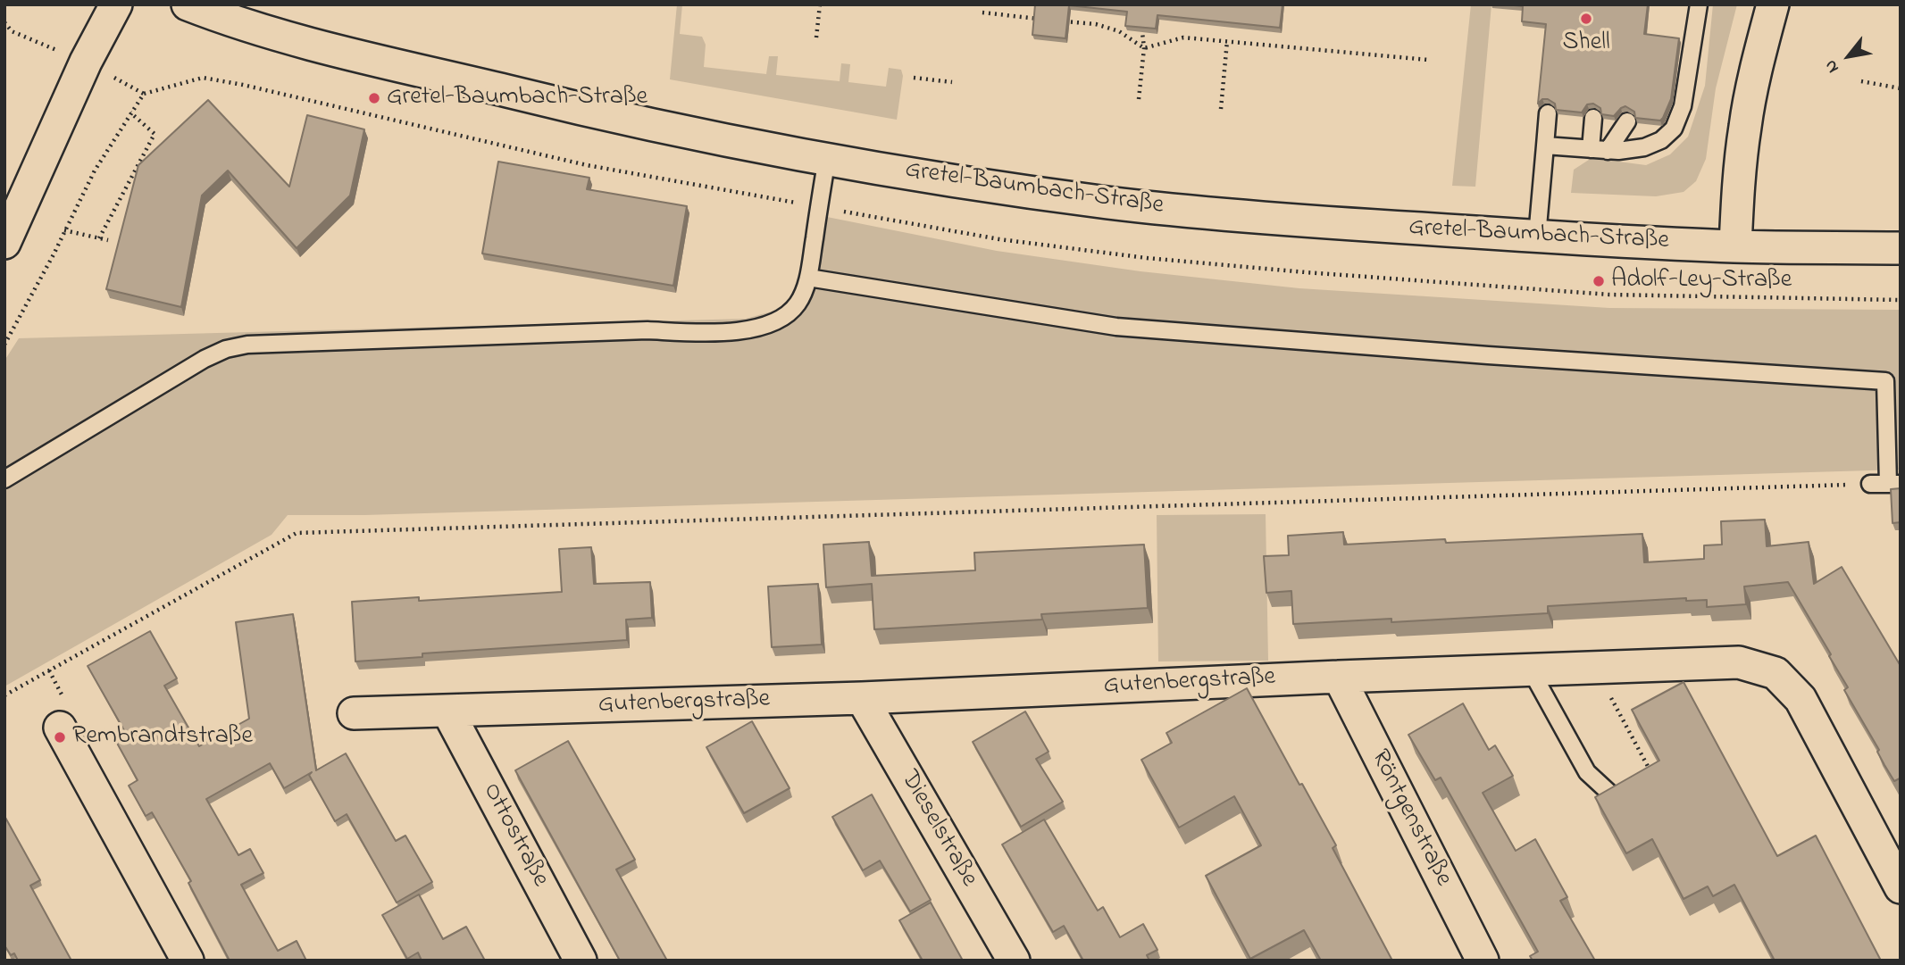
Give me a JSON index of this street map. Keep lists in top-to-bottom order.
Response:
{
  "streets": {
    "street": [
      "Gretel-Baumbach-Straße",
      "Gutenbergstraße",
      "Röntgenstraße",
      "Dieselstraße",
      "Ottostraße"
    ]
  },
  "crossings": [
    ["Gutenbergstraße", "Röntgenstraße"],
    ["Gutenbergstraße", "Dieselstraße"],
    ["Gutenbergstraße", "Ottostraße"]
  ],
  "places": [
    "Shell",
    "Gretel-Baumbach-Straße",
    "Adolf-Ley-Straße",
    "Rembrandtstraße"
  ],
  "north": "bottom left"
}
